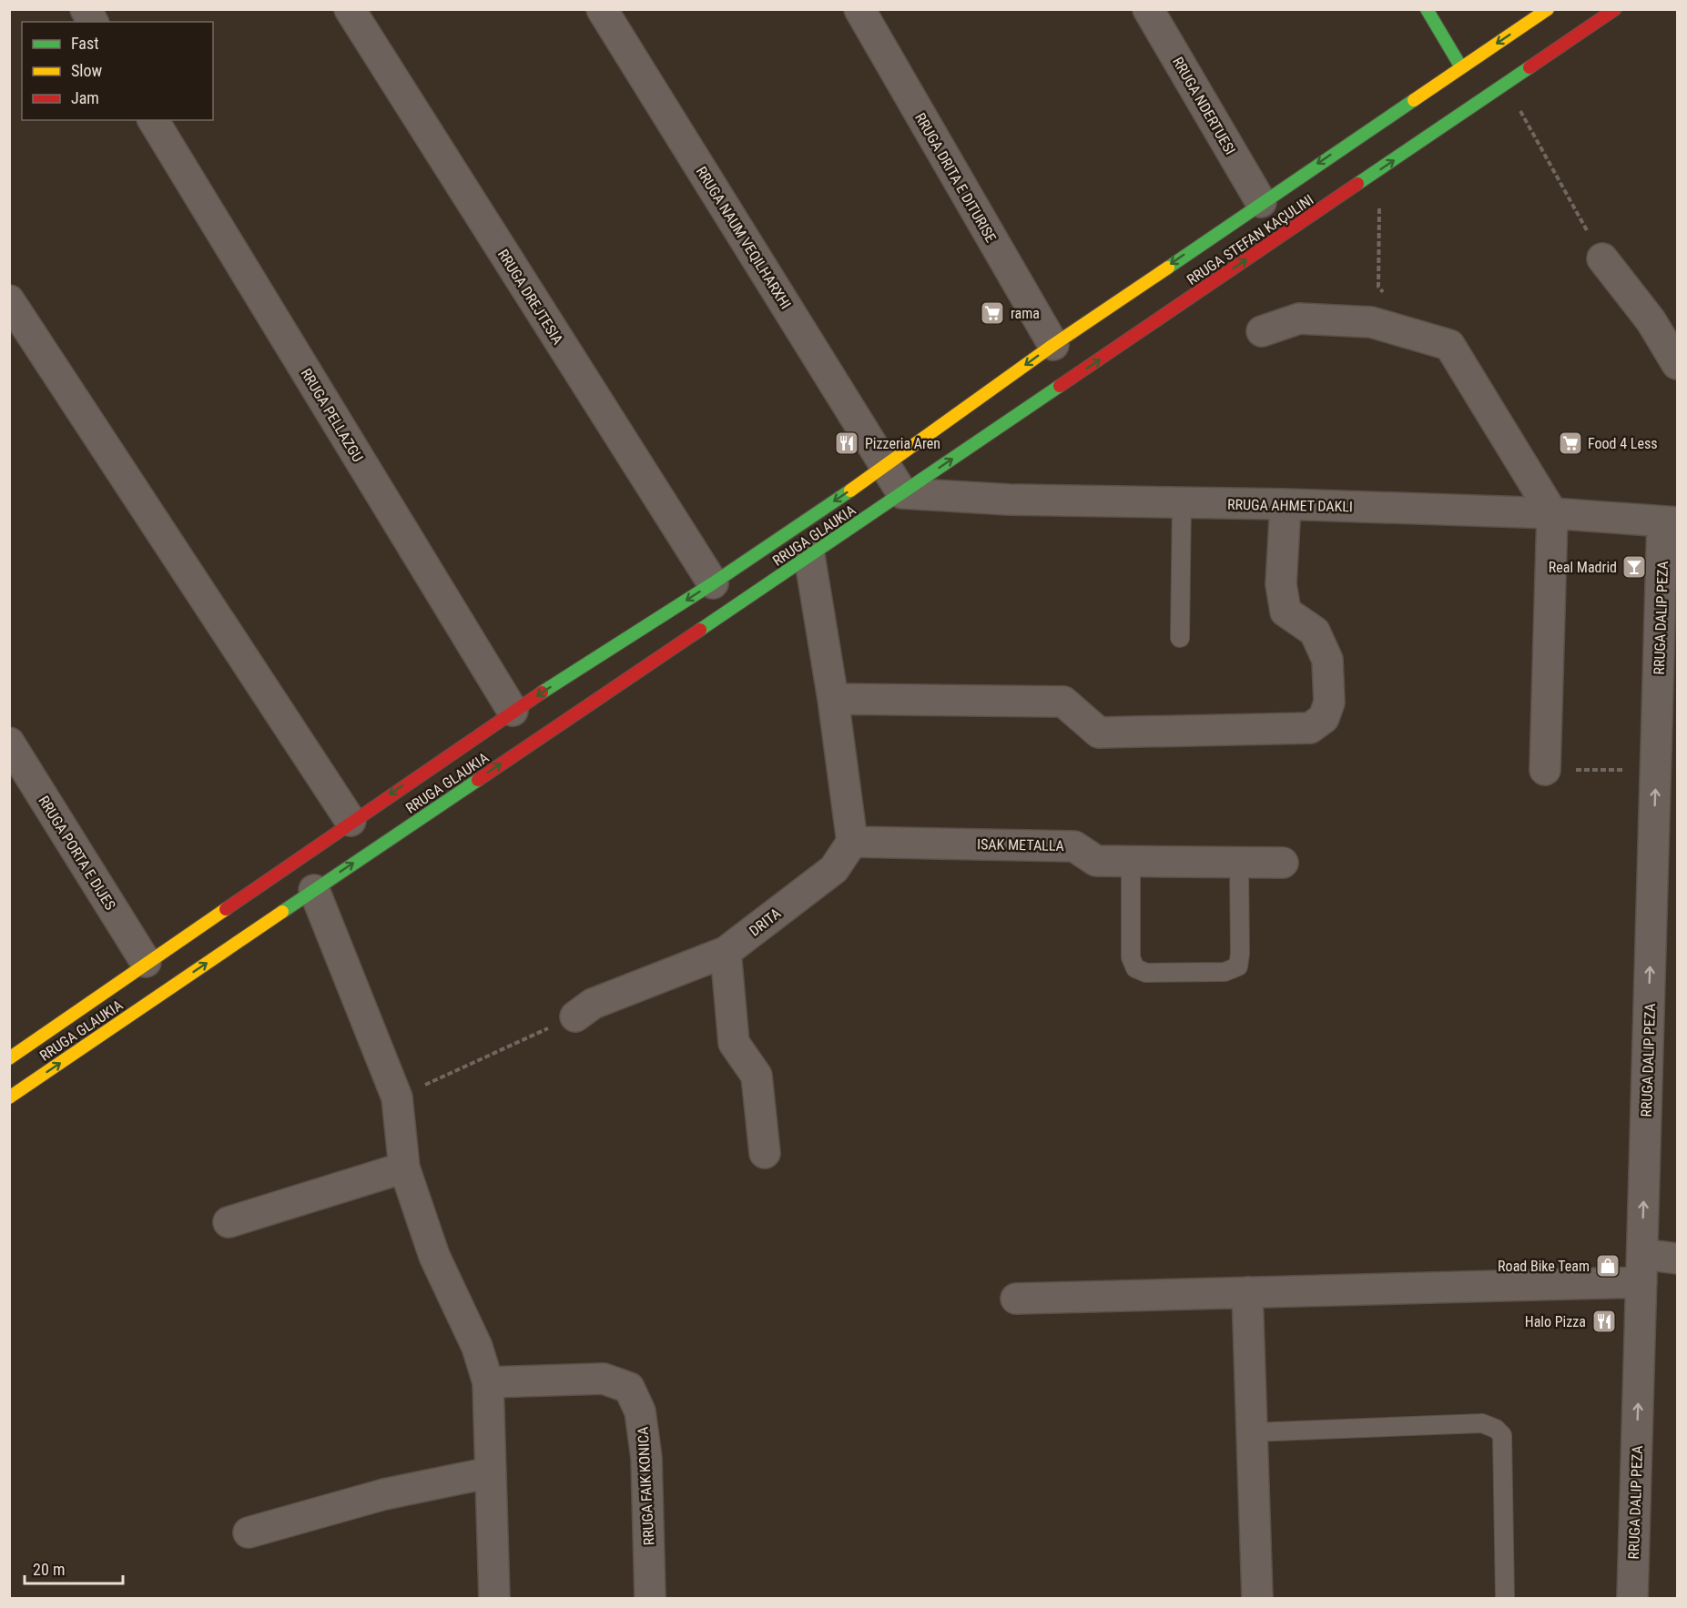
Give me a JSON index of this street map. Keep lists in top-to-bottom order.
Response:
{
  "streets": {
    "main road": ["RRUGA STEFAN KAÇULINI", "RRUGA GLAUKIA"],
    "street": [
      "RRUGA NDERTUESI",
      "RRUGA DRITA E DITURISE",
      "RRUGA NAUM VEQILHARXHI",
      "RRUGA DREJTESIA",
      "RRUGA PELLAZGU",
      "RRUGA AHMET DAKLI",
      "RRUGA DALIP PEZA",
      "ISAK METALLA",
      "RRUGA PORTA E DIJES",
      "DRITA",
      "RRUGA FAIK KONICA"
    ]
  },
  "crossings": [
    ["RRUGA NDERTUESI", "RRUGA STEFAN KAÇULINI"],
    ["RRUGA DRITA E DITURISE", "RRUGA STEFAN KAÇULINI"],
    ["RRUGA NAUM VEQILHARXHI", "RRUGA STEFAN KAÇULINI"],
    ["RRUGA NAUM VEQILHARXHI", "RRUGA AHMET DAKLI"],
    ["RRUGA NAUM VEQILHARXHI", "RRUGA GLAUKIA"],
    ["RRUGA STEFAN KAÇULINI", "RRUGA AHMET DAKLI"],
    ["RRUGA STEFAN KAÇULINI", "RRUGA GLAUKIA"],
    ["RRUGA DREJTESIA", "RRUGA GLAUKIA"],
    ["RRUGA PELLAZGU", "RRUGA GLAUKIA"],
    ["RRUGA AHMET DAKLI", "RRUGA GLAUKIA"],
    ["RRUGA AHMET DAKLI", "RRUGA DALIP PEZA"],
    ["RRUGA GLAUKIA", "RRUGA PORTA E DIJES"],
    ["ISAK METALLA", "DRITA"]
  ],
  "one_way": ["RRUGA DALIP PEZA"],
  "places": {
    "supermarket": ["rama", "Food 4 Less"],
    "restaurant": ["Pizzeria Aren", "Halo Pizza"],
    "bar": ["Real Madrid"],
    "shop": ["Road Bike Team"]
  },
  "legend": ["Fast", "Slow", "Jam"],
  "scale_bar": "20 m"
}
